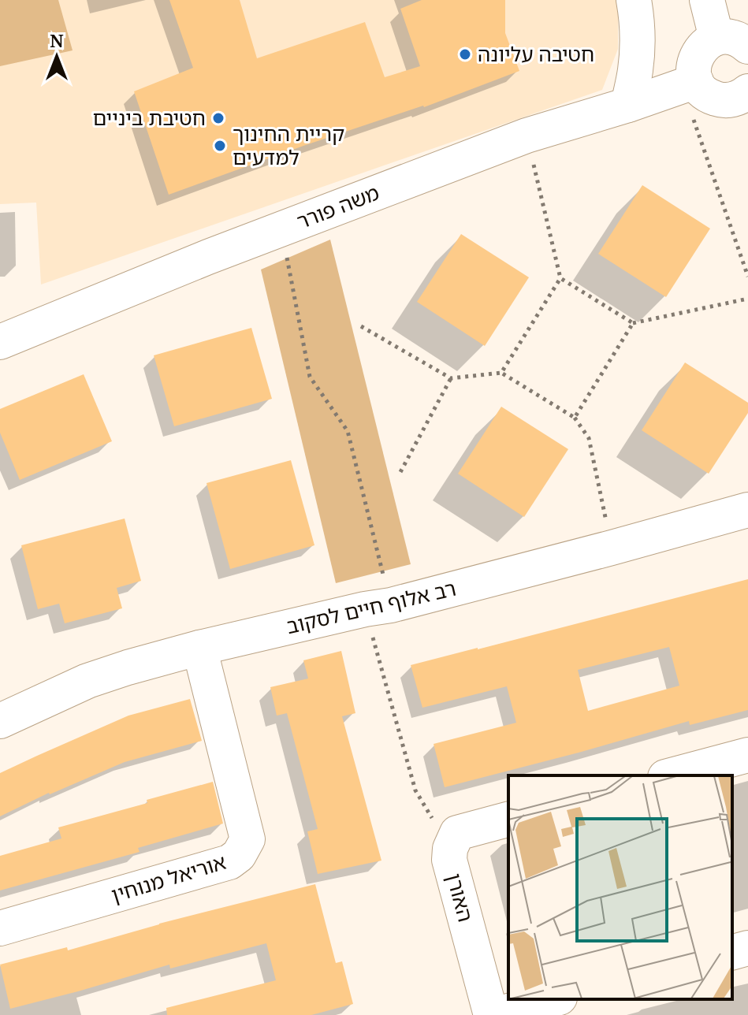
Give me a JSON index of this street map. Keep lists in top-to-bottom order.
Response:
{
  "streets": {
    "street": [
      "משה פורר",
      "רב אלוף חיים לסקוב",
      "אוריאל מנוחין",
      "האורן"
    ]
  },
  "crossings": [
    ["רב אלוף חיים לסקוב", "אוריאל מנוחין"]
  ],
  "places": ["חטיבה עליונה", "חטיבת ביניים", "קריית החינוך למדעים"],
  "north": "top"
}
